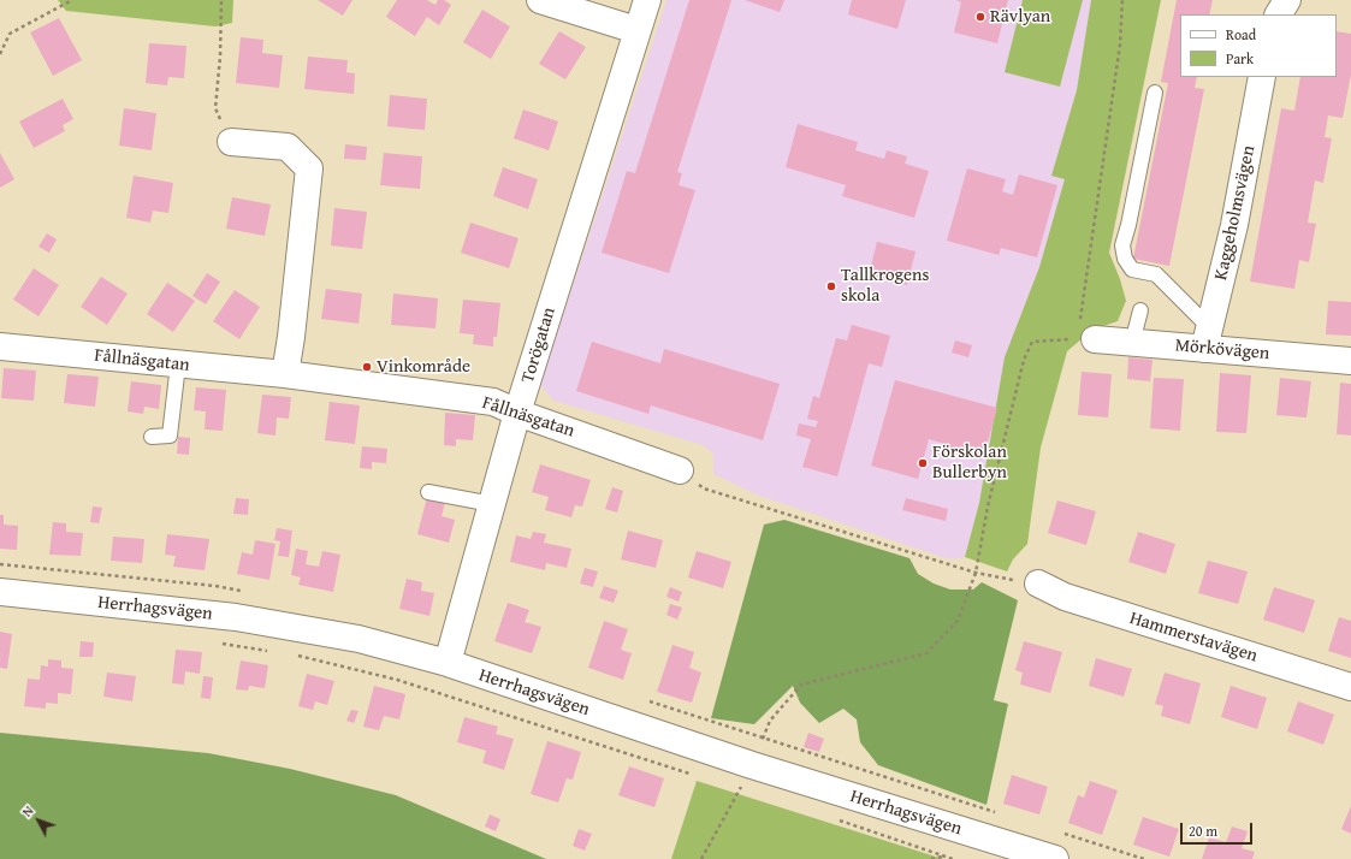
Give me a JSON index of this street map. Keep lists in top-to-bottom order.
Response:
{
  "streets": {
    "street": [
      "Kaggeholmsvägen",
      "Torögatan",
      "Mörkövägen",
      "Fållnäsgatan",
      "Herrhagsvägen",
      "Hammerstavägen"
    ]
  },
  "crossings": [
    ["Kaggeholmsvägen", "Mörkövägen"],
    ["Torögatan", "Fållnäsgatan"],
    ["Torögatan", "Herrhagsvägen"]
  ],
  "places": [
    "Rävlyan",
    "Tallkrogens skola",
    "Vinkområde",
    "Förskolan Bullerbyn"
  ],
  "legend": ["Road", "Park"],
  "scale_bar": "20 m",
  "north": "top left"
}
